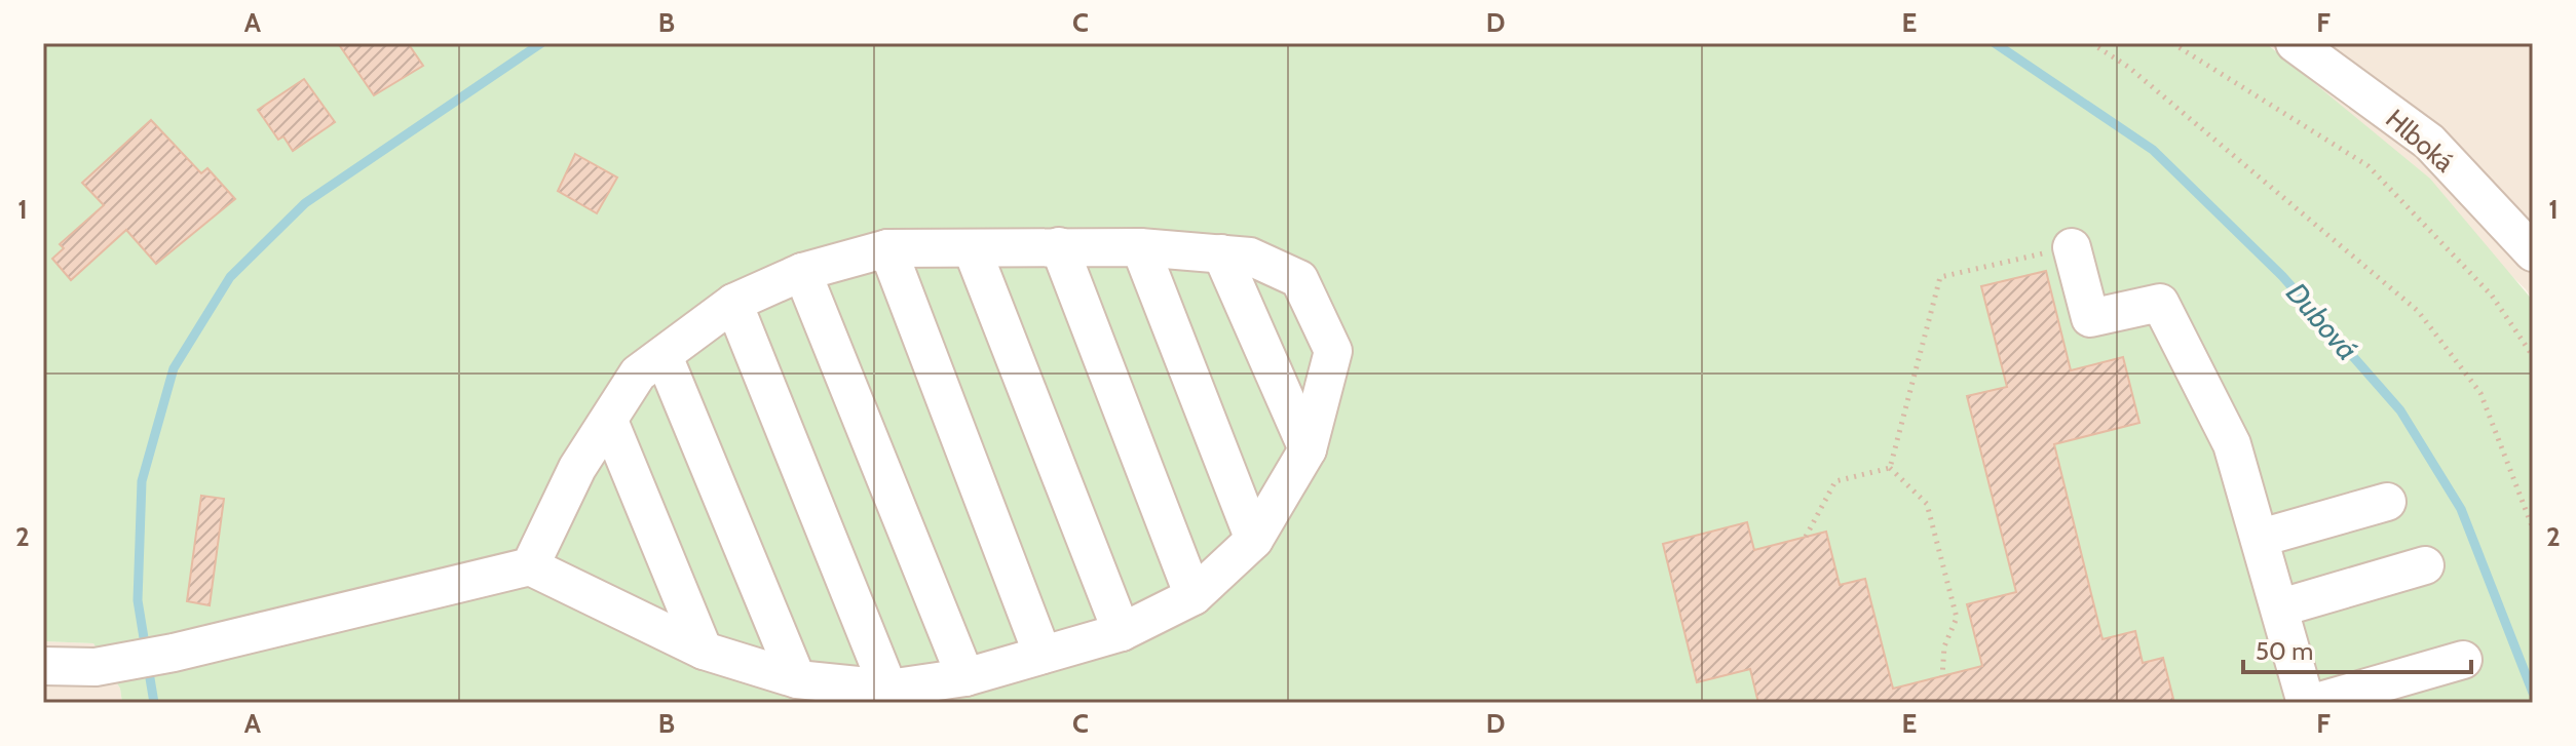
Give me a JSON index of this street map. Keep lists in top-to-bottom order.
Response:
{
  "streets": {
    "street": ["Hlboká"]
  },
  "water": ["Dubová"],
  "scale_bar": "50 m",
  "grid": {
    "columns": [
      "A",
      "B",
      "C",
      "D",
      "E",
      "F"
    ],
    "rows": ["1", "2"]
  }
}
